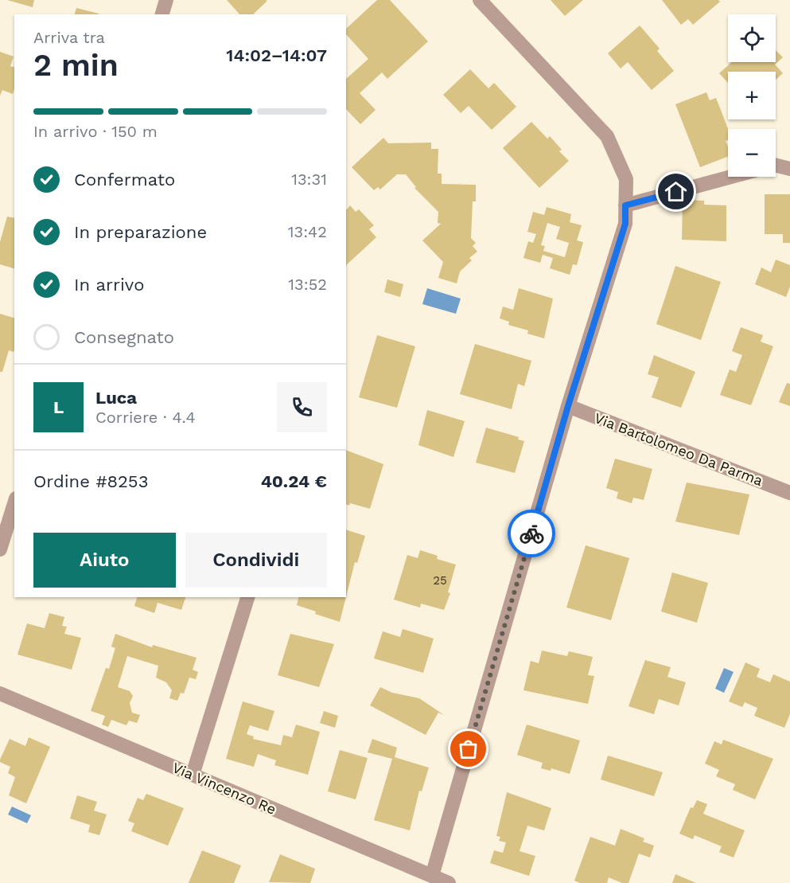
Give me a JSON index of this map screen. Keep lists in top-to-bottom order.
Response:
{
  "streets": {
    "street": ["Via Bartolomeo Da Parma", "Via Vincenzo Re"]
  },
  "house_numbers": ["25"],
  "page": {
    "map_buttons": ["+", "−"],
    "heading": ["2 min", "Arriva tra", "14:02–14:07"],
    "panel": [
      "Luca",
      "Corriere · 4.4",
      "Ordine #8253",
      "40.24 €"
    ],
    "bar": "In arrivo · 150 m",
    "list": [
      ["Confermato", "13:31"],
      ["In preparazione", "13:42"],
      ["In arrivo", "13:52"],
      "Consegnato"
    ],
    "round": "L",
    "buttons": ["Aiuto", "Condividi"]
  }
}
